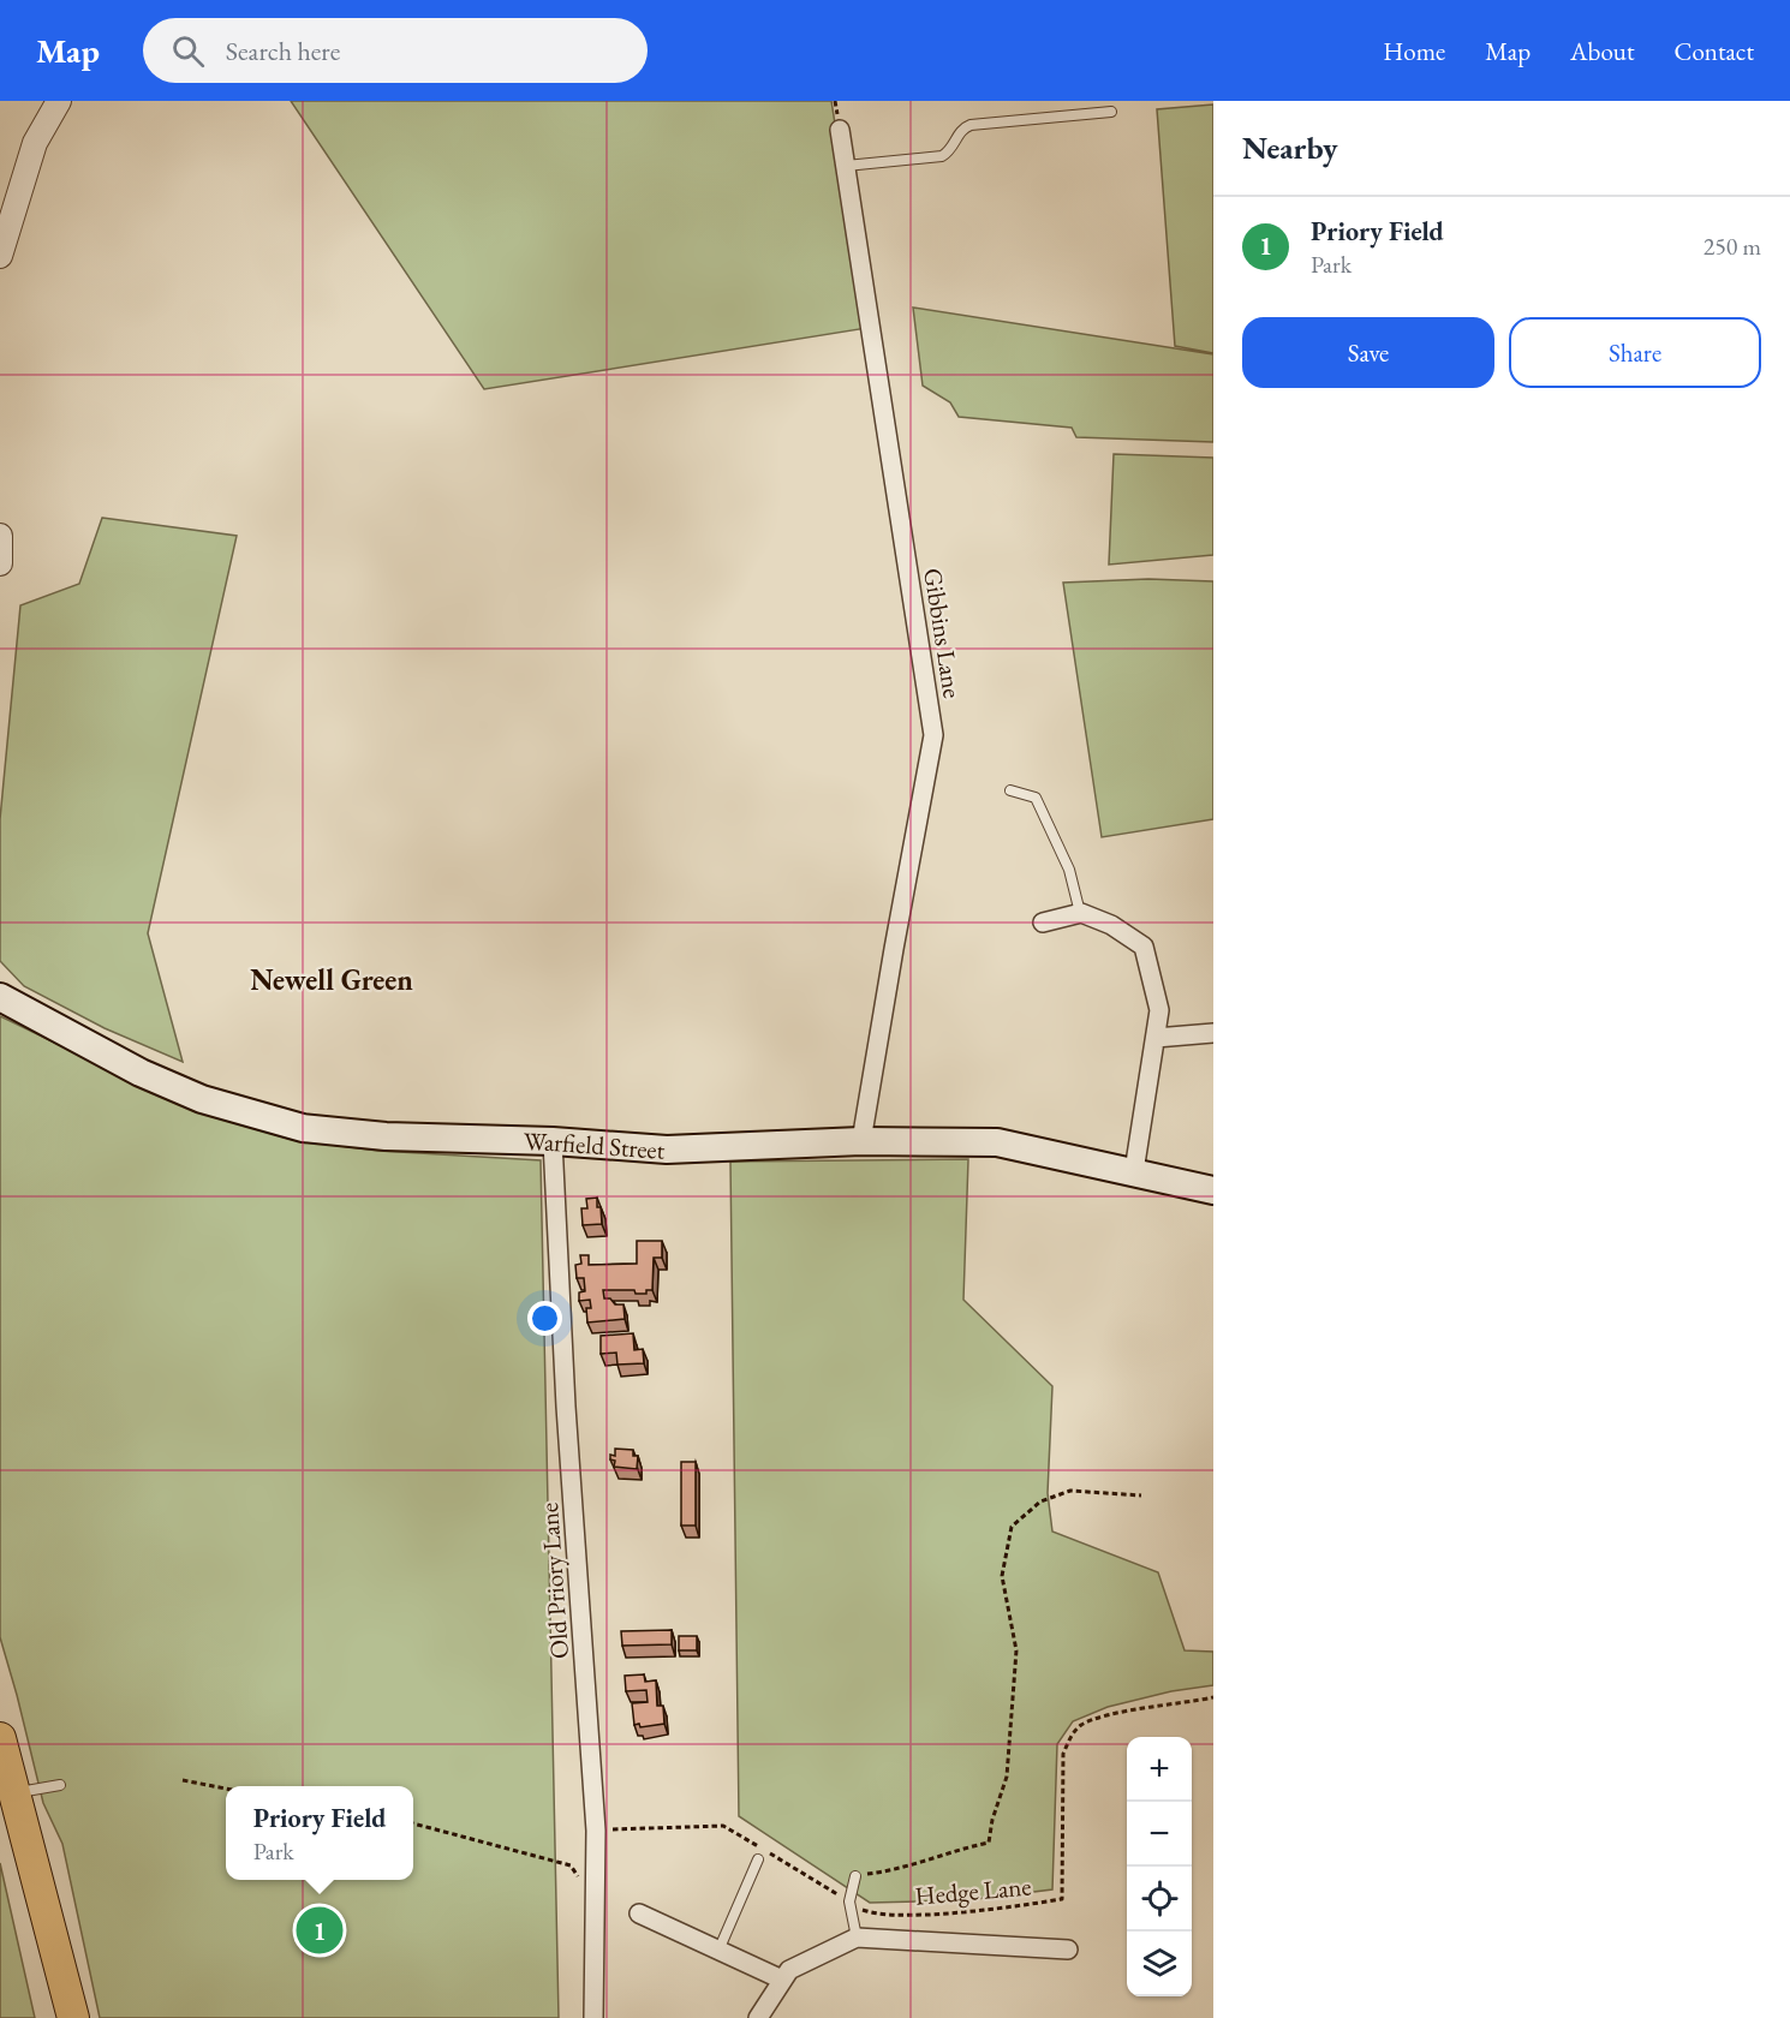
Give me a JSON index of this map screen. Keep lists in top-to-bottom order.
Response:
{
  "streets": {
    "main road": ["Warfield Street"],
    "street": ["Gibbins Lane", "Old Priory Lane"],
    "path": ["Hedge Lane"]
  },
  "crossings": [
    ["Gibbins Lane", "Warfield Street"],
    ["Warfield Street", "Old Priory Lane"],
    ["Old Priory Lane", "Hedge Lane"]
  ],
  "districts": ["Newell Green"],
  "page": {
    "header": "Map",
    "search": "Search here",
    "nav": [
      "Home",
      "Map",
      "About",
      "Contact"
    ],
    "heading": "Nearby",
    "list": [
      {
        "mark": "1",
        "name": "Priory Field",
        "note": "Park",
        "value": "250 m"
      }
    ],
    "buttons": ["Save", "Share"],
    "map_buttons": ["+", "−"],
    "popup": ["Priory Field", "Park"],
    "pins": "1"
  }
}
